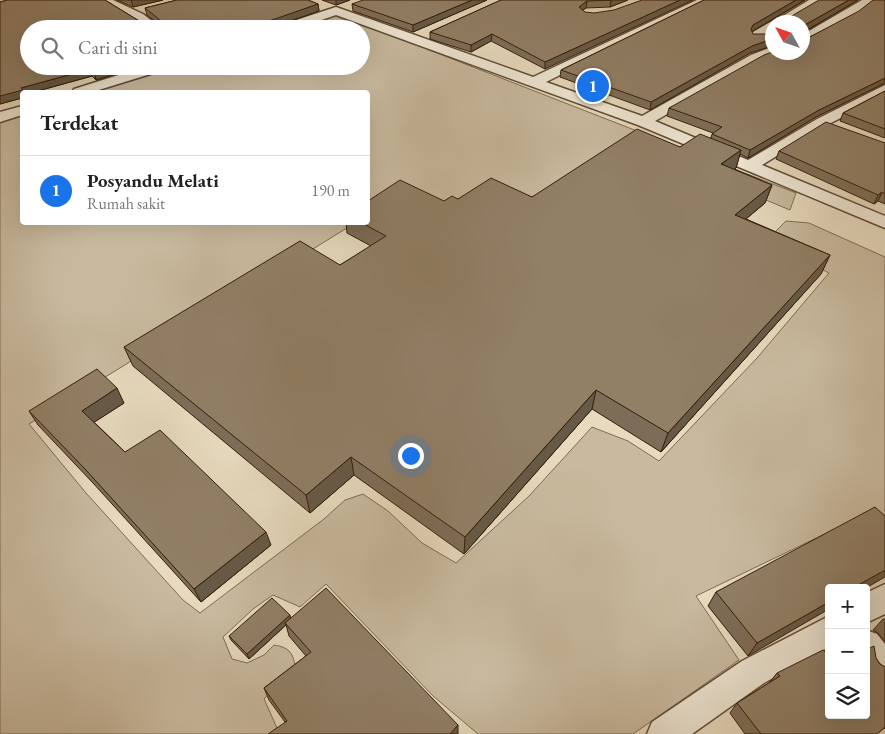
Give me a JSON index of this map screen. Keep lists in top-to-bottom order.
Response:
{
  "north": "top left",
  "page": {
    "search": "Cari di sini",
    "pins": "1",
    "heading": "Terdekat",
    "list": [
      {
        "mark": "1",
        "name": "Posyandu Melati",
        "note": "Rumah sakit",
        "value": "190 m"
      }
    ],
    "map_buttons": ["+", "−"]
  }
}
